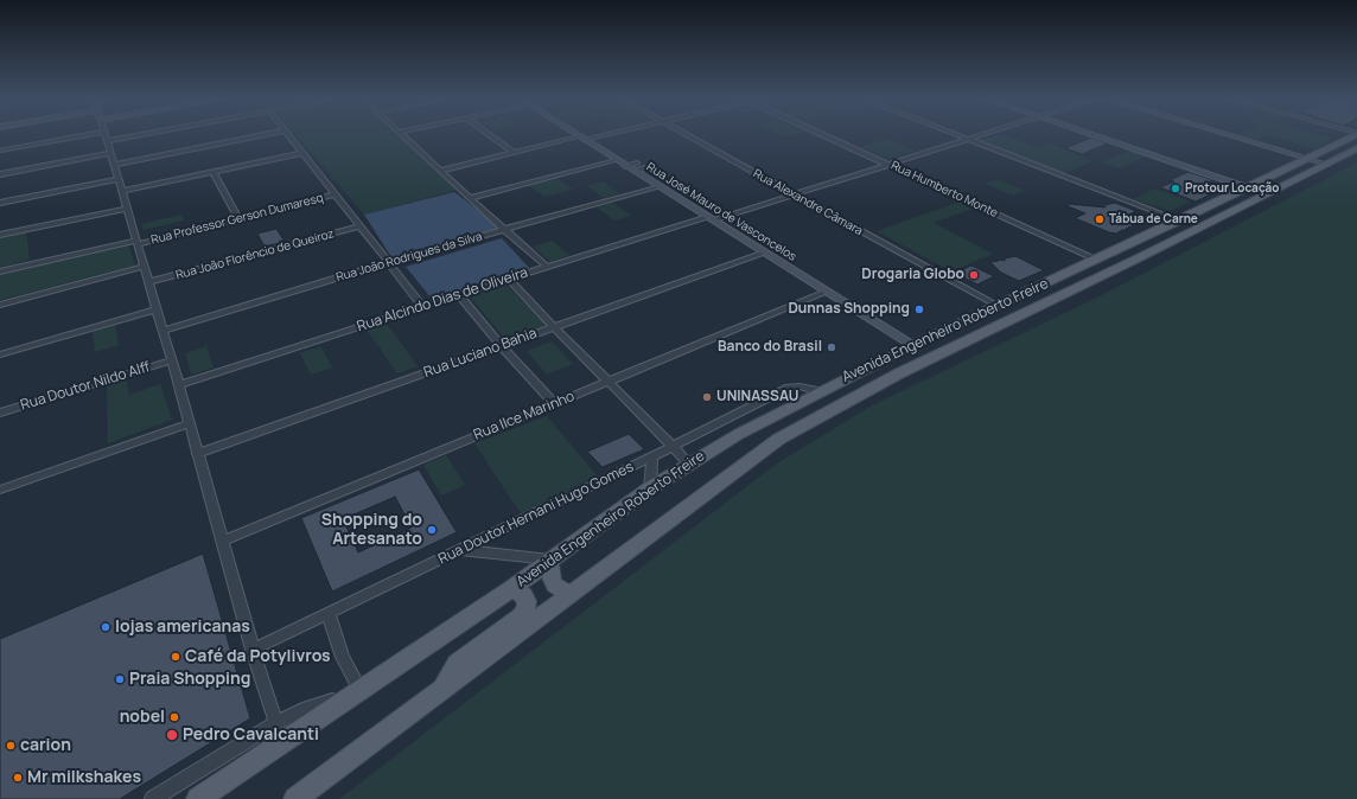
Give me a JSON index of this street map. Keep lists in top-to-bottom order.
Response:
{
  "streets": {
    "main road": ["Avenida Engenheiro Roberto Freire"],
    "street": [
      "Rua Humberto Monte",
      "Rua Alexandre Câmara",
      "Rua José Mauro de Vasconcelos",
      "Rua Professor Gerson Dumaresq",
      "Rua João Florêncio de Queiroz",
      "Rua João Rodrigues da Silva",
      "Rua Alcindo Dias de Oliveira",
      "Rua Luciano Bahia",
      "Rua Doutor Nildo Alff",
      "Rua Ilce Marinho",
      "Rua Doutor Hernani Hugo Gomes"
    ]
  },
  "crossings": [
    ["Rua Humberto Monte", "Rua Alcindo Dias de Oliveira"],
    ["Rua Humberto Monte", "Avenida Engenheiro Roberto Freire"],
    ["Rua Alexandre Câmara", "Rua Alcindo Dias de Oliveira"],
    ["Rua Alexandre Câmara", "Avenida Engenheiro Roberto Freire"],
    ["Rua José Mauro de Vasconcelos", "Rua João Rodrigues da Silva"],
    ["Rua José Mauro de Vasconcelos", "Rua Alcindo Dias de Oliveira"],
    ["Rua José Mauro de Vasconcelos", "Avenida Engenheiro Roberto Freire"],
    ["Rua José Mauro de Vasconcelos", "Rua Luciano Bahia"],
    ["Rua José Mauro de Vasconcelos", "Rua Ilce Marinho"],
    ["Avenida Engenheiro Roberto Freire", "Rua Doutor Hernani Hugo Gomes"]
  ],
  "places": [
    "Protour Locação",
    "Tábua de Carne",
    "Drogaria Globo",
    "Dunnas Shopping",
    "Banco do Brasil",
    "UNINASSAU",
    "Shopping do Artesanato",
    "lojas americanas",
    "Café da Potylivros",
    "Praia Shopping",
    "nobel",
    "Pedro Cavalcanti",
    "carion",
    "Mr milkshakes"
  ]
}
